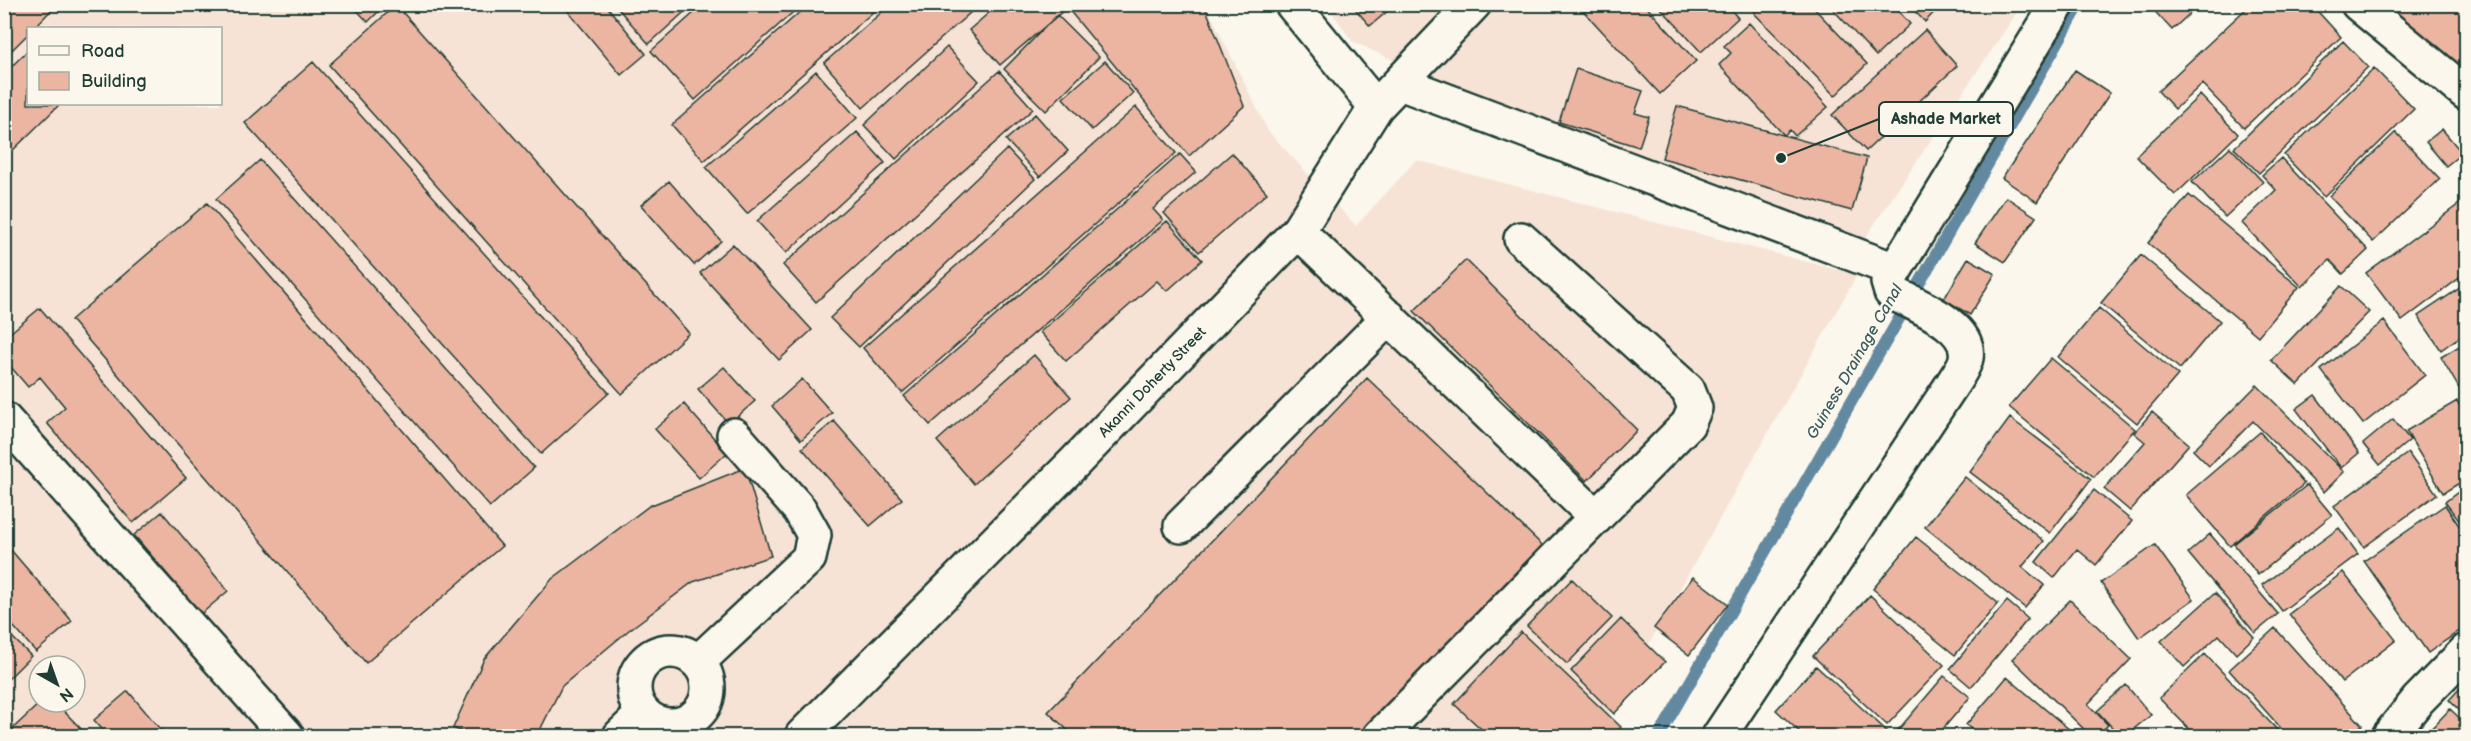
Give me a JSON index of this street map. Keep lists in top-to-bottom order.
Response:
{
  "streets": {
    "street": ["Akanni Doherty Street"]
  },
  "water": ["Guiness Drainage Canal"],
  "places": ["Ashade Market"],
  "legend": ["Road", "Building"],
  "north": "bottom right"
}
